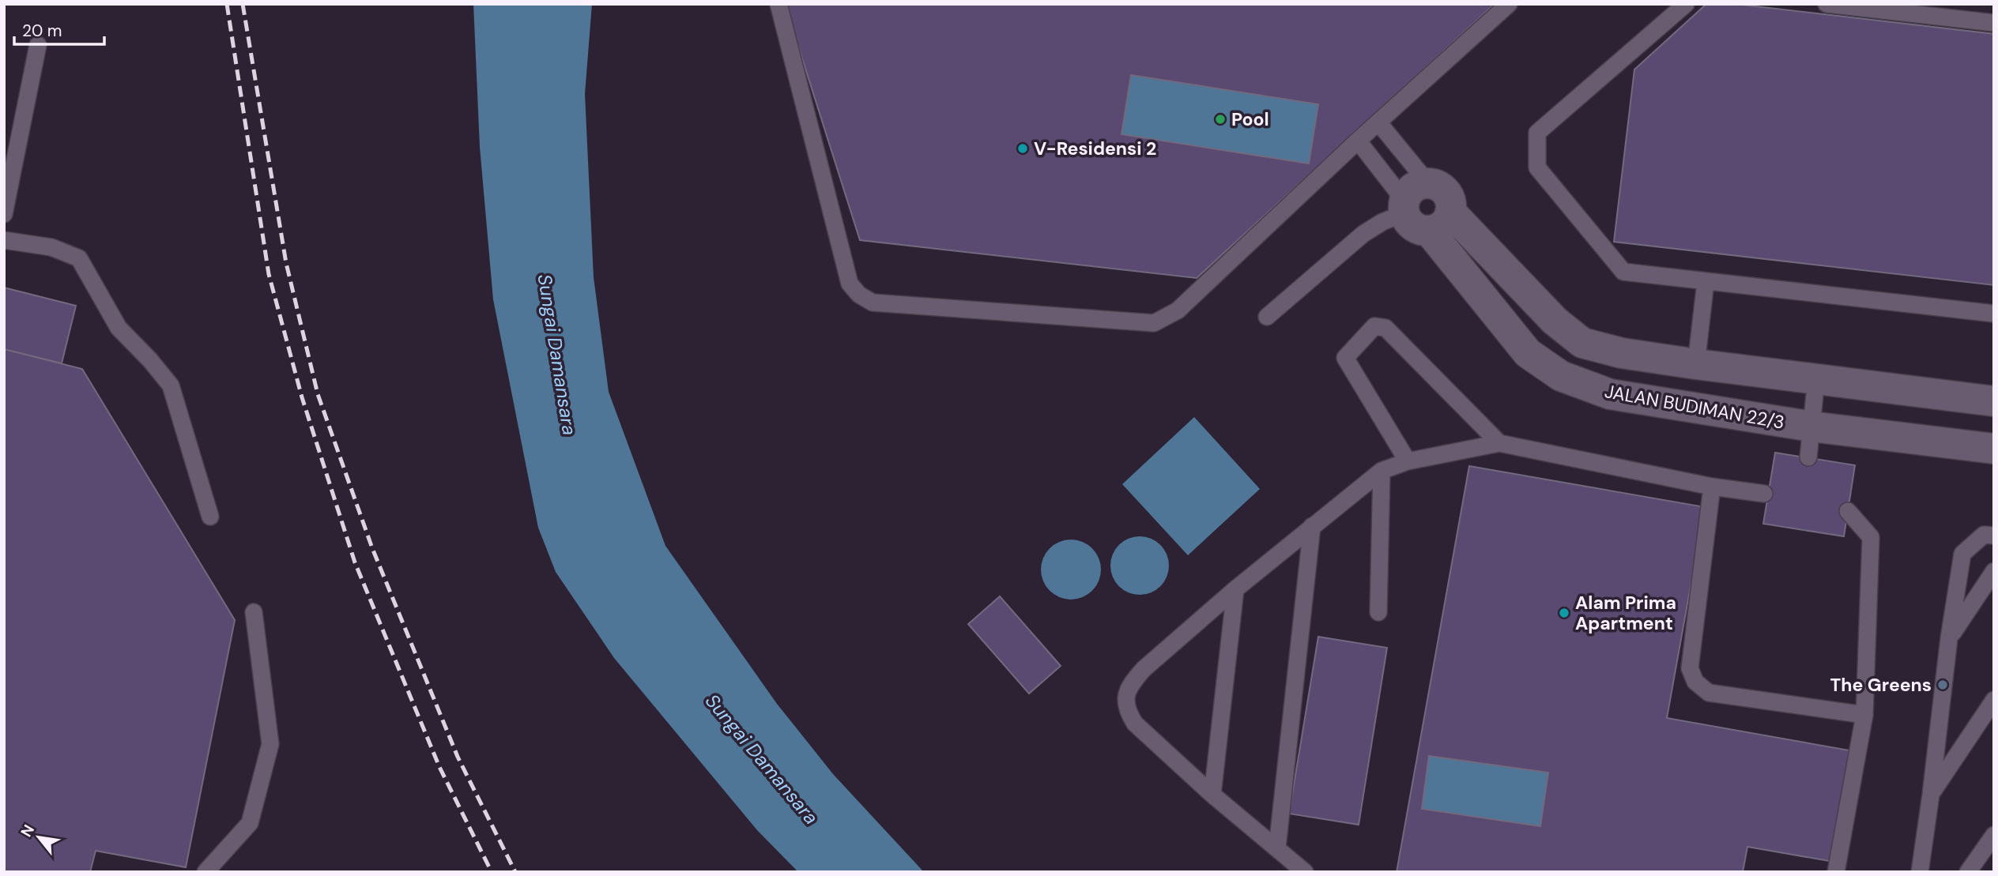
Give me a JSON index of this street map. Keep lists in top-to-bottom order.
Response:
{
  "streets": {
    "street": ["JALAN BUDIMAN 22/3"]
  },
  "water": ["Sungai Damansara"],
  "places": [
    "Pool",
    "V-Residensi 2",
    "Alam Prima Apartment",
    "The Greens"
  ],
  "scale_bar": "20 m",
  "north": "top left"
}
